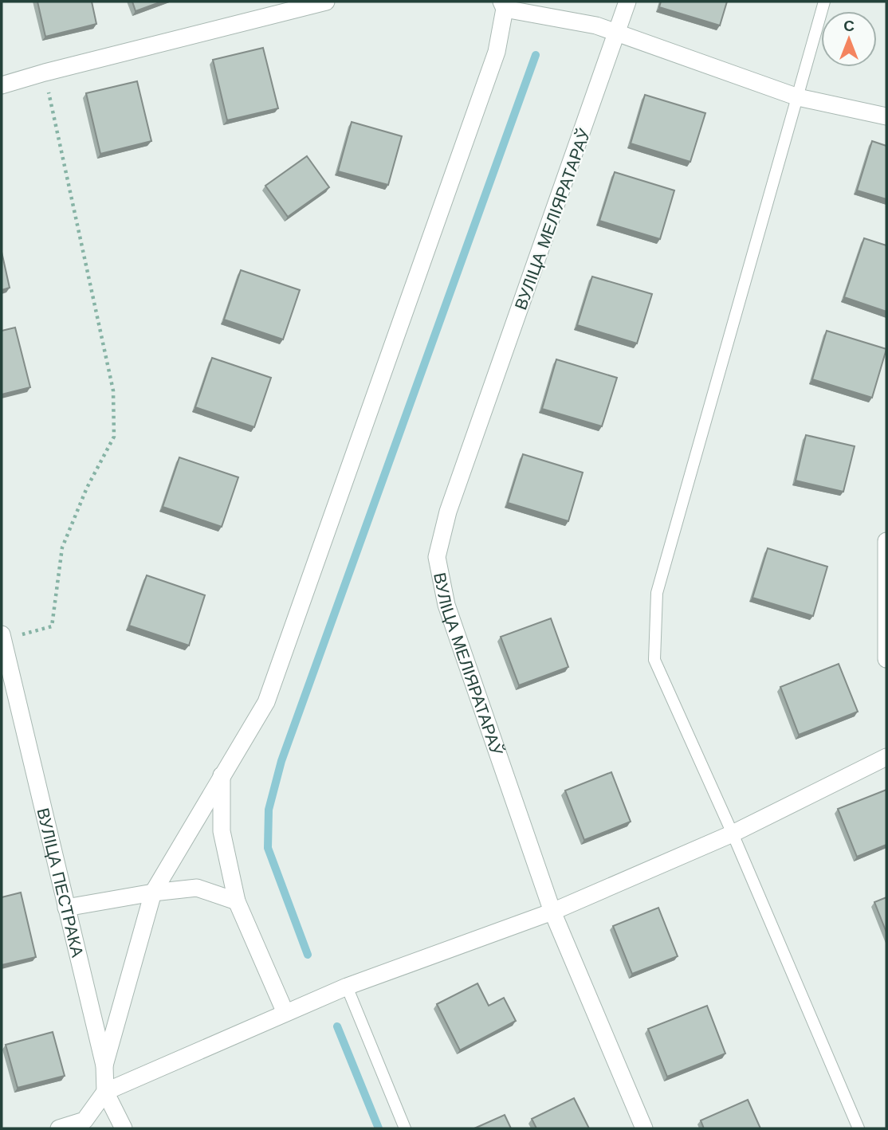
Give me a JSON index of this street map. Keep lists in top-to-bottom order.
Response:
{
  "streets": {
    "street": ["ВУЛІЦА МЕЛІЯРАТАРАЎ", "ВУЛІЦА ПЕСТРАКА"]
  },
  "north": "top"
}
